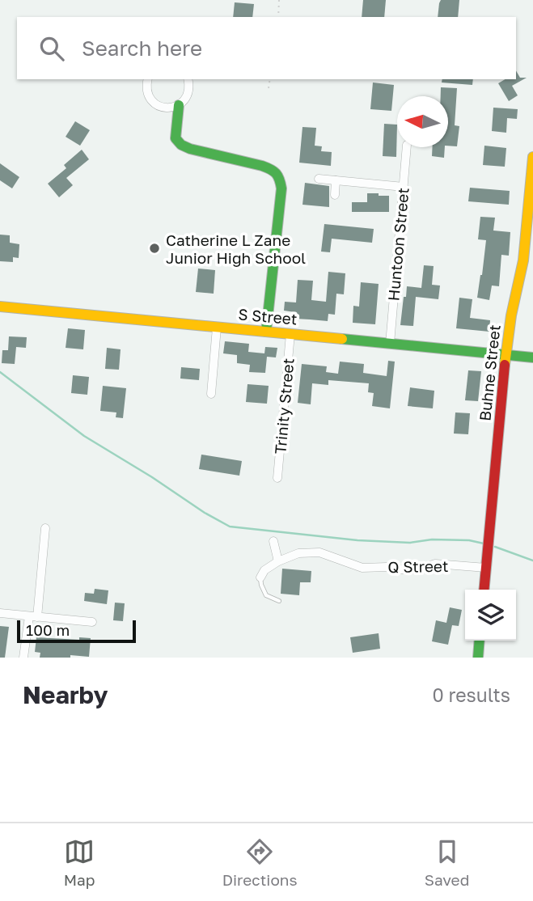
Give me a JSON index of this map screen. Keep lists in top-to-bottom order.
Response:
{
  "streets": {
    "street": [
      "Huntoon Street",
      "S Street",
      "Buhne Street",
      "Trinity Street",
      "Q Street"
    ]
  },
  "crossings": [
    ["Huntoon Street", "S Street"],
    ["S Street", "Buhne Street"],
    ["S Street", "Trinity Street"],
    ["Buhne Street", "Q Street"]
  ],
  "places": ["Catherine L Zane Junior High School"],
  "scale_bar": "100 m",
  "north": "left",
  "page": {
    "search": "Search here",
    "scale": "100 m",
    "heading": ["Nearby", "0 results"],
    "nav": ["Map", "Directions", "Saved"]
  }
}
